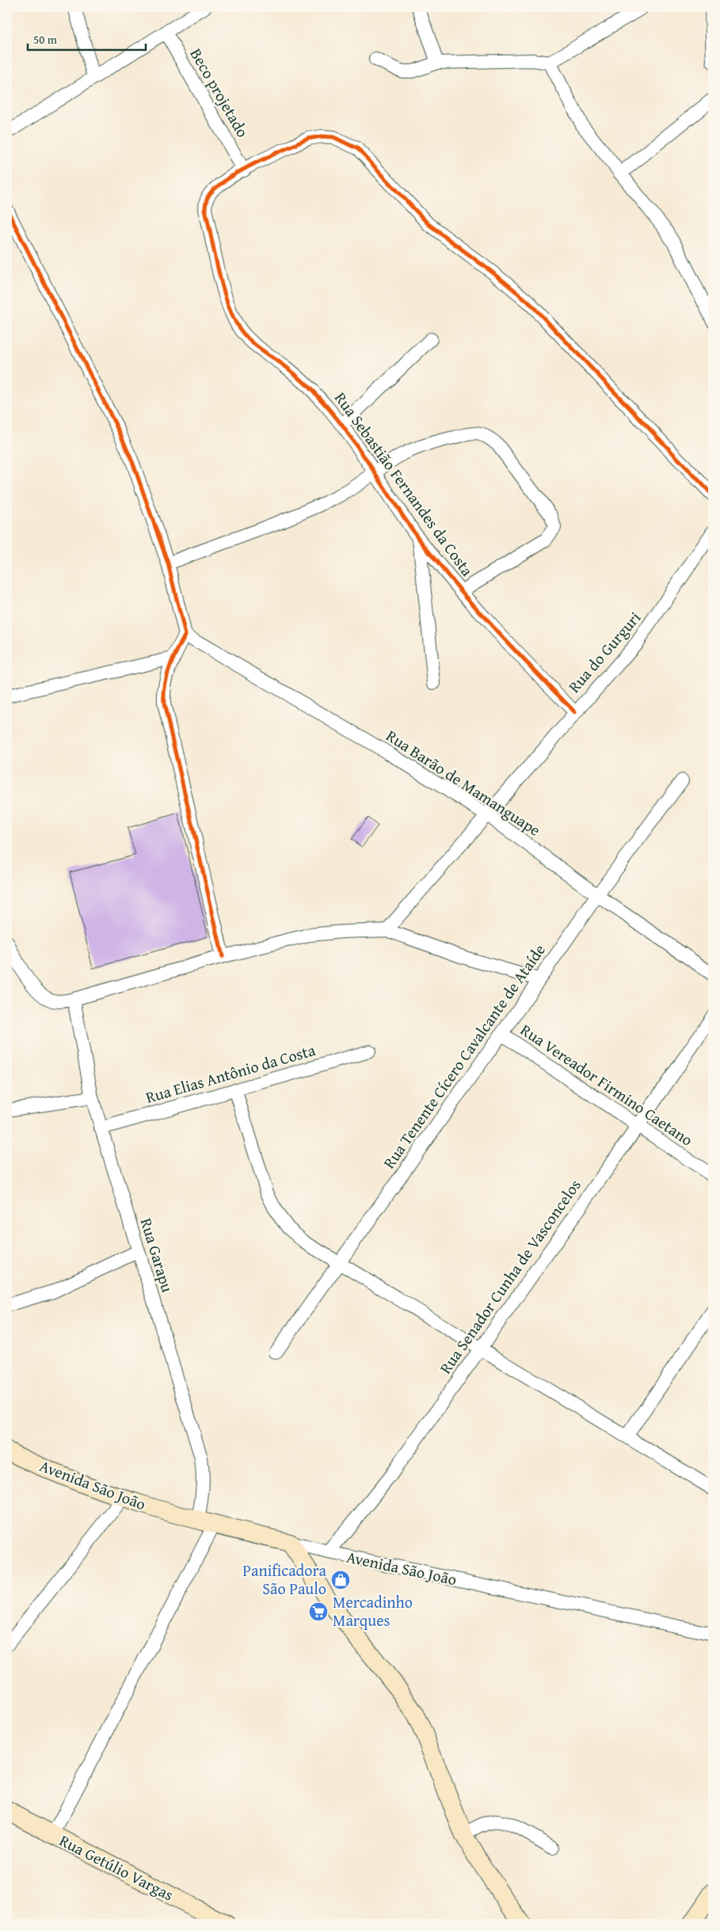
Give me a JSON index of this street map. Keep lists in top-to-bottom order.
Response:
{
  "streets": {
    "main road": ["Avenida São João", "Rua Getúlio Vargas"],
    "street": [
      "Beco projetado",
      "Rua Sebastião Fernandes da Costa",
      "Rua do Gurguri",
      "Rua Barão de Mamanguape",
      "Rua Tenente Cícero Cavalcante de Ataíde",
      "Rua Elias Antônio da Costa",
      "Rua Vereador Firmino Caetano",
      "Rua Garapu",
      "Rua Senador Cunha de Vasconcelos"
    ]
  },
  "crossings": [
    ["Beco projetado", "Rua Sebastião Fernandes da Costa"],
    ["Rua Sebastião Fernandes da Costa", "Rua do Gurguri"],
    ["Rua do Gurguri", "Rua Barão de Mamanguape"],
    ["Rua Barão de Mamanguape", "Rua Tenente Cícero Cavalcante de Ataíde"],
    ["Rua Tenente Cícero Cavalcante de Ataíde", "Rua Vereador Firmino Caetano"],
    ["Rua Elias Antônio da Costa", "Rua Garapu"],
    ["Rua Vereador Firmino Caetano", "Rua Senador Cunha de Vasconcelos"],
    ["Rua Garapu", "Avenida São João"],
    ["Rua Garapu", "Rua Getúlio Vargas"],
    ["Rua Senador Cunha de Vasconcelos", "Avenida São João"]
  ],
  "places": {
    "shop": ["Panificadora São Paulo"],
    "supermarket": ["Mercadinho Marques"]
  },
  "scale_bar": "50 m"
}
